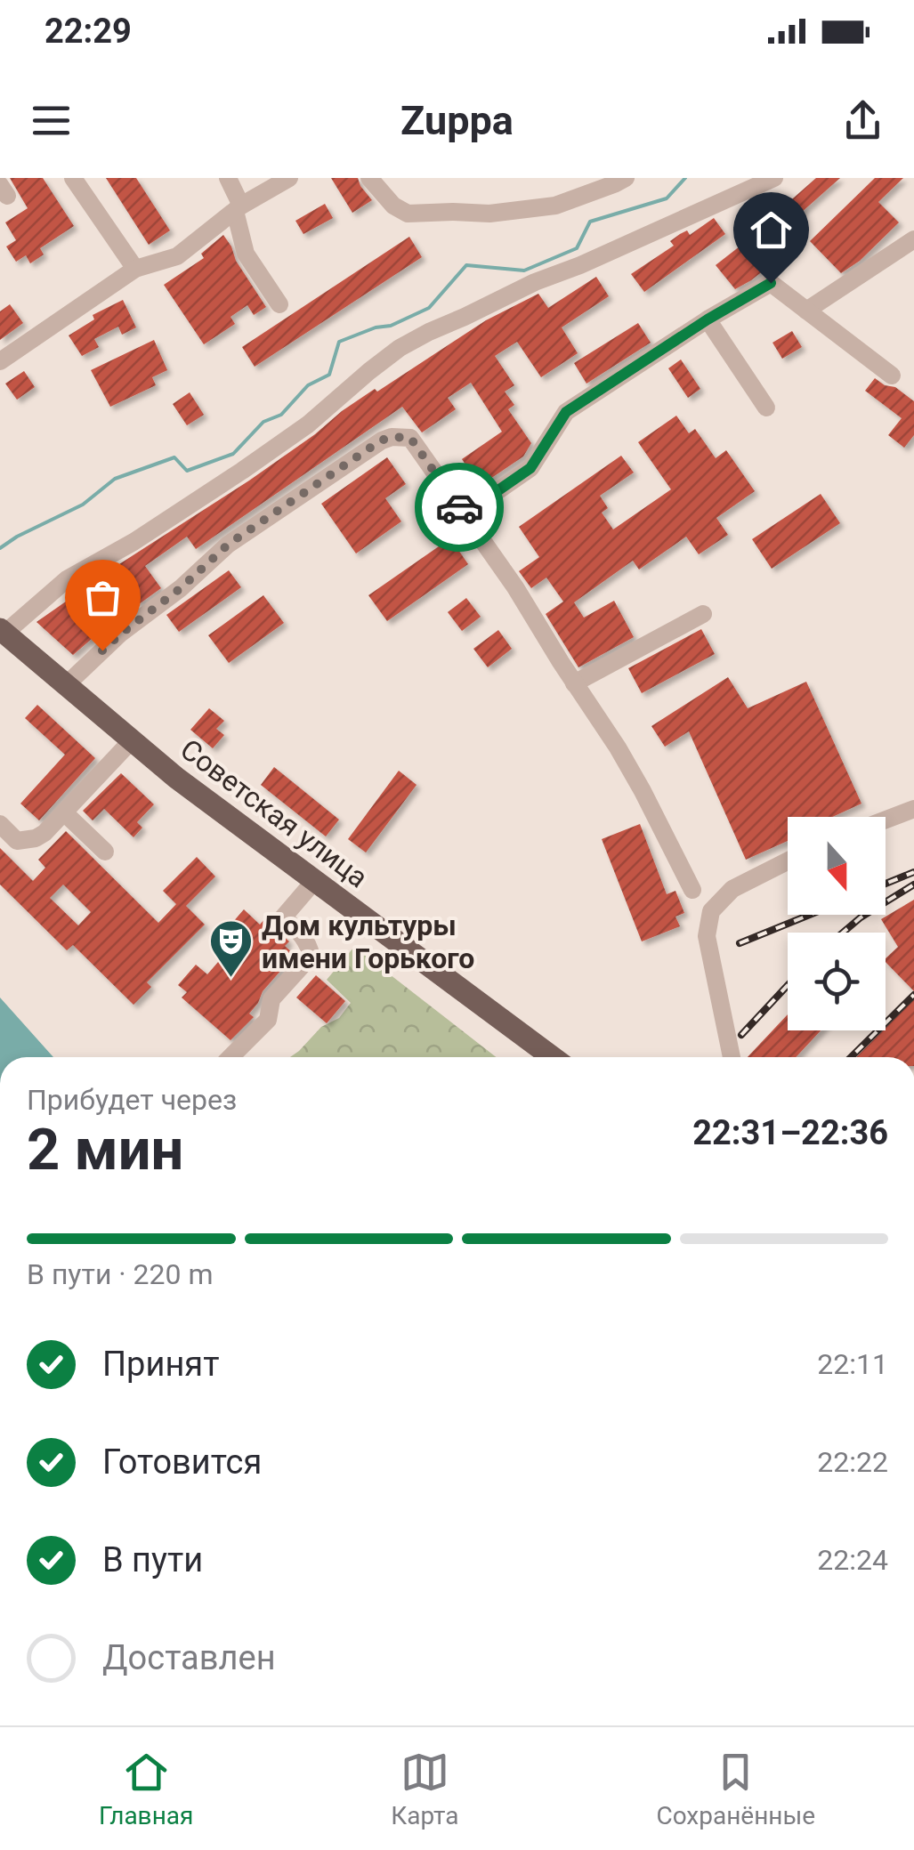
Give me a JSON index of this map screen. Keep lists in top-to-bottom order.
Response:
{
  "streets": {
    "main road": ["Советская улица"]
  },
  "places": {
    "theatre": ["Дом культуры имени Горького"]
  },
  "north": "bottom",
  "page": {
    "status": "22:29",
    "header": "Zuppa",
    "heading": ["2 мин", "Прибудет через", "22:31–22:36"],
    "bar": "В пути · 220 m",
    "list": [
      ["Принят", "22:11"],
      ["Готовится", "22:22"],
      ["В пути", "22:24"],
      "Доставлен"
    ],
    "tabs": ["Главная", "Карта", "Сохранённые"]
  }
}
